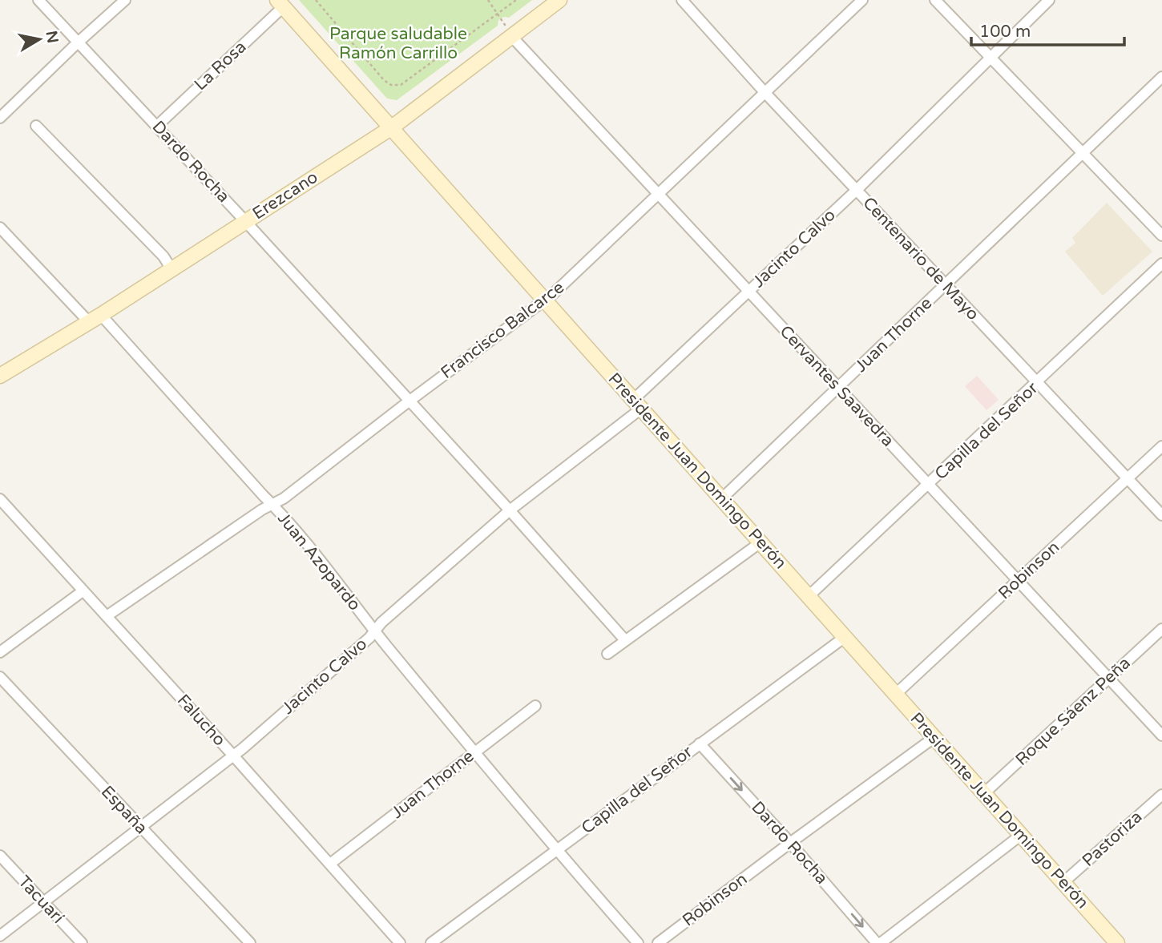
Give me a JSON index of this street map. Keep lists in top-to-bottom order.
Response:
{
  "streets": {
    "street": [
      "La Rosa",
      "Dardo Rocha",
      "Erezcano",
      "Jacinto Calvo",
      "Centenario de Mayo",
      "Francisco Balcarce",
      "Juan Thorne",
      "Cervantes Saavedra",
      "Capilla del Señor",
      "Presidente Juan Domingo Perón",
      "Juan Azopardo",
      "Robinson",
      "Roque Sáenz Peña",
      "Falucho",
      "España",
      "Pastoriza",
      "Tacuarí"
    ]
  },
  "crossings": [
    ["La Rosa", "Dardo Rocha"],
    ["La Rosa", "Presidente Juan Domingo Perón"],
    ["Dardo Rocha", "Erezcano"],
    ["Dardo Rocha", "Jacinto Calvo"],
    ["Dardo Rocha", "Francisco Balcarce"],
    ["Dardo Rocha", "Capilla del Señor"],
    ["Dardo Rocha", "Robinson"],
    ["Erezcano", "Cervantes Saavedra"],
    ["Erezcano", "Presidente Juan Domingo Perón"],
    ["Erezcano", "Juan Azopardo"],
    ["Jacinto Calvo", "Centenario de Mayo"],
    ["Jacinto Calvo", "Cervantes Saavedra"],
    ["Jacinto Calvo", "Presidente Juan Domingo Perón"],
    ["Jacinto Calvo", "Juan Azopardo"],
    ["Jacinto Calvo", "Falucho"],
    ["Jacinto Calvo", "España"],
    ["Jacinto Calvo", "Tacuarí"],
    ["Centenario de Mayo", "Francisco Balcarce"],
    ["Centenario de Mayo", "Juan Thorne"],
    ["Centenario de Mayo", "Capilla del Señor"],
    ["Centenario de Mayo", "Robinson"],
    ["Francisco Balcarce", "Cervantes Saavedra"],
    ["Francisco Balcarce", "Presidente Juan Domingo Perón"],
    ["Francisco Balcarce", "Juan Azopardo"],
    ["Francisco Balcarce", "Falucho"],
    ["Juan Thorne", "Cervantes Saavedra"],
    ["Juan Thorne", "Presidente Juan Domingo Perón"],
    ["Juan Thorne", "Juan Azopardo"],
    ["Juan Thorne", "Falucho"],
    ["Cervantes Saavedra", "Capilla del Señor"],
    ["Cervantes Saavedra", "Robinson"],
    ["Cervantes Saavedra", "Roque Sáenz Peña"],
    ["Capilla del Señor", "Presidente Juan Domingo Perón"],
    ["Capilla del Señor", "Juan Azopardo"],
    ["Presidente Juan Domingo Perón", "Robinson"],
    ["Presidente Juan Domingo Perón", "Roque Sáenz Peña"],
    ["Presidente Juan Domingo Perón", "Pastoriza"]
  ],
  "parks": ["Parque saludable Ramón Carrillo"],
  "scale_bar": "100 m",
  "north": "right"
}
